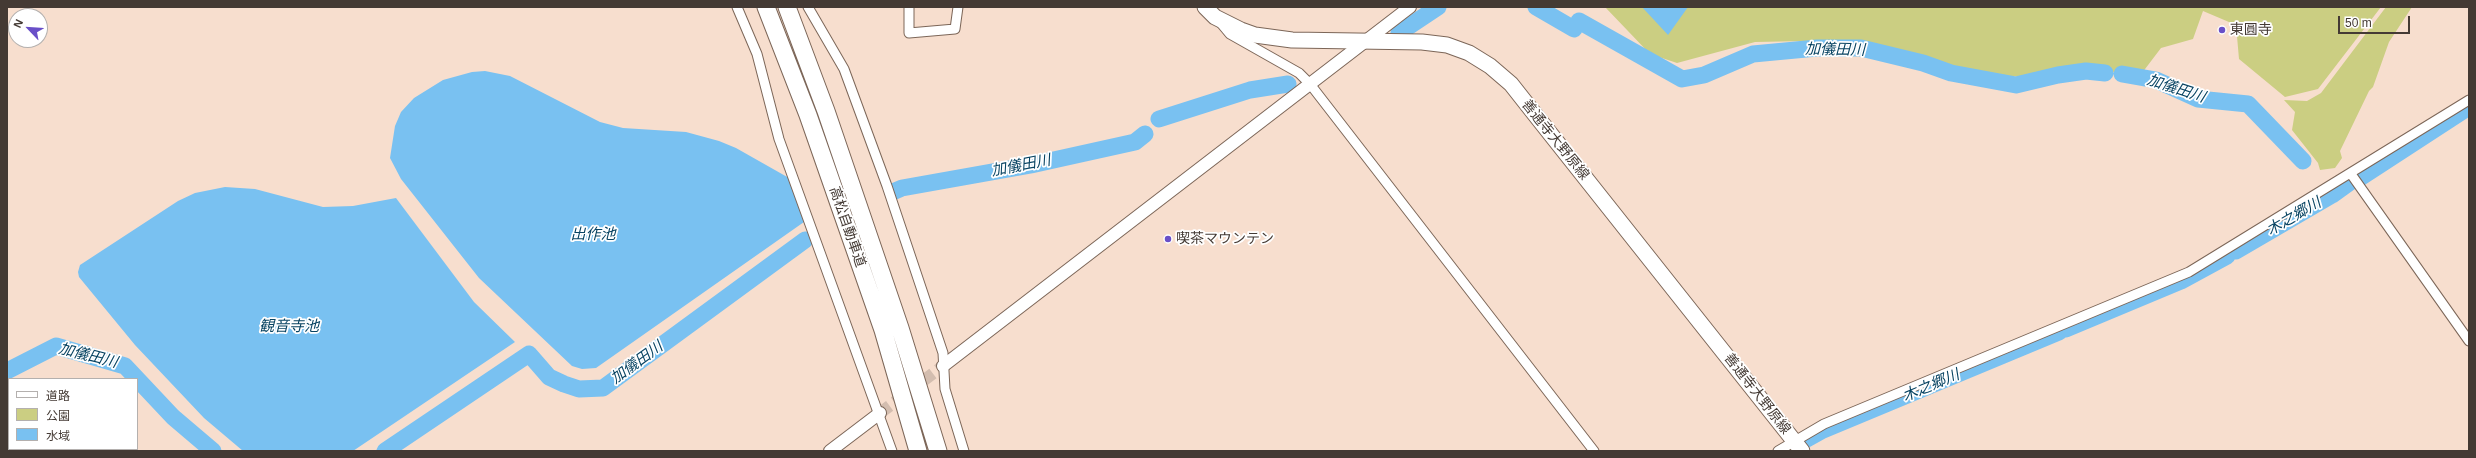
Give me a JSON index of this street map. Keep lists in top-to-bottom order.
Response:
{
  "streets": {
    "highway": ["高松自動車道"],
    "main road": ["善通寺大野原線"]
  },
  "water": [
    "加儀田川",
    "木之郷川",
    "出作池",
    "観音寺池"
  ],
  "places": ["東圓寺", "喫茶マウンテン"],
  "legend": ["道路", "公園", "水域"],
  "scale_bar": "50 m",
  "north": "top left"
}
